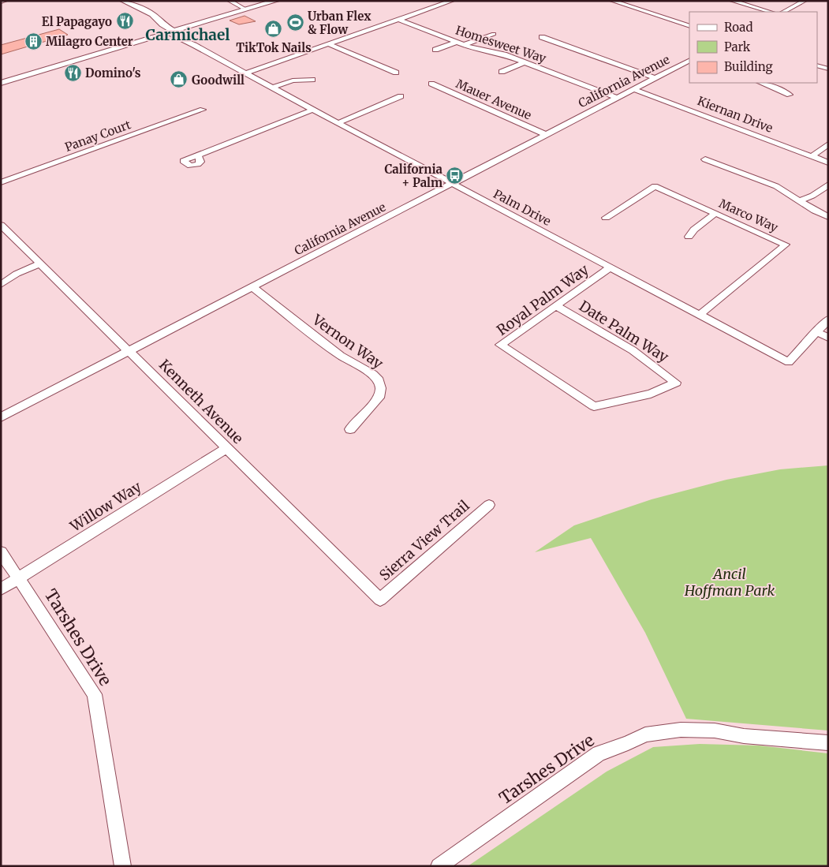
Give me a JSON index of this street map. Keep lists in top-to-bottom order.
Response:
{
  "streets": {
    "street": [
      "Homesweet Way",
      "California Avenue",
      "Mauer Avenue",
      "Kiernan Drive",
      "Panay Court",
      "Palm Drive",
      "Marco Way",
      "Royal Palm Way",
      "Date Palm Way",
      "Vernon Way",
      "Kenneth Avenue",
      "Willow Way",
      "Sierra View Trail",
      "Tarshes Drive"
    ]
  },
  "crossings": [
    ["Homesweet Way", "California Avenue"],
    ["California Avenue", "Mauer Avenue"],
    ["California Avenue", "Kiernan Drive"],
    ["California Avenue", "Palm Drive"],
    ["California Avenue", "Vernon Way"],
    ["California Avenue", "Kenneth Avenue"],
    ["Palm Drive", "Marco Way"],
    ["Palm Drive", "Royal Palm Way"],
    ["Royal Palm Way", "Date Palm Way"],
    ["Kenneth Avenue", "Willow Way"],
    ["Kenneth Avenue", "Sierra View Trail"],
    ["Willow Way", "Tarshes Drive"]
  ],
  "districts": ["Carmichael"],
  "parks": ["Ancil Hoffman Park"],
  "places": {
    "restaurant": ["El Papagayo", "Domino's"],
    "sports": ["Urban Flex & Flow"],
    "shop": ["TikTok Nails", "Goodwill"],
    "building": ["Milagro Center"],
    "bus stop": ["California + Palm"]
  },
  "legend": ["Road", "Park", "Building"]
}
